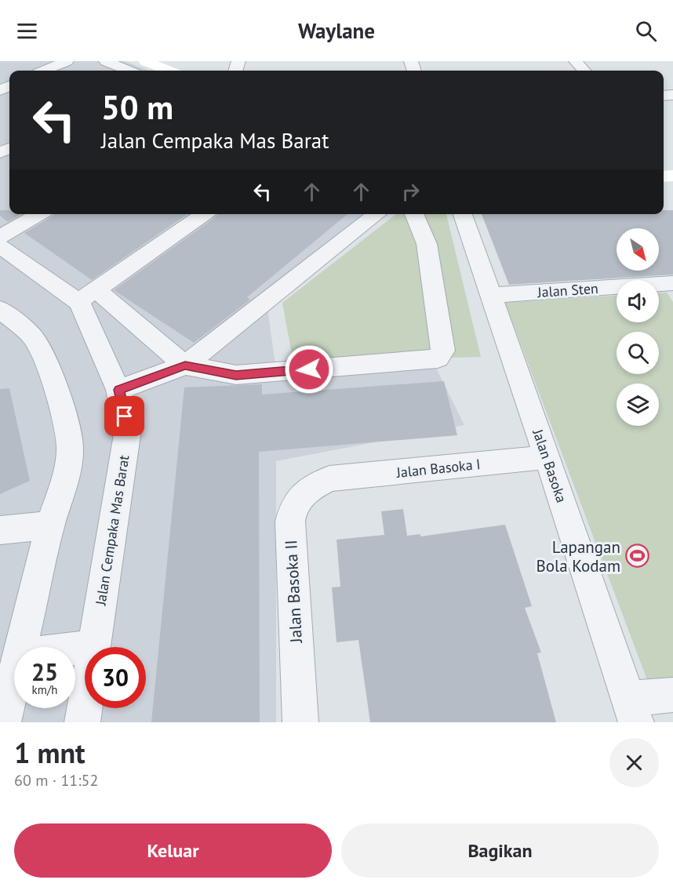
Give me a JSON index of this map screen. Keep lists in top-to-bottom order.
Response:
{
  "streets": {
    "street": [
      "Jalan Sten",
      "Jalan Basoka",
      "Jalan Basoka I",
      "Jalan Cempaka Mas Barat",
      "Jalan Basoka II"
    ]
  },
  "crossings": [
    ["Jalan Sten", "Jalan Basoka"],
    ["Jalan Basoka", "Jalan Basoka I"],
    ["Jalan Basoka I", "Jalan Basoka II"]
  ],
  "places": {
    "sports": ["Lapangan Bola Kodam"]
  },
  "north": "bottom right",
  "page": {
    "header": "Waylane",
    "turn": ["50 m", "Jalan Cempaka Mas Barat"],
    "speed": "25 km/h",
    "limit": "30",
    "heading": ["1 mnt", "60 m · 11:52"],
    "buttons": ["Keluar", "Bagikan"]
  }
}
